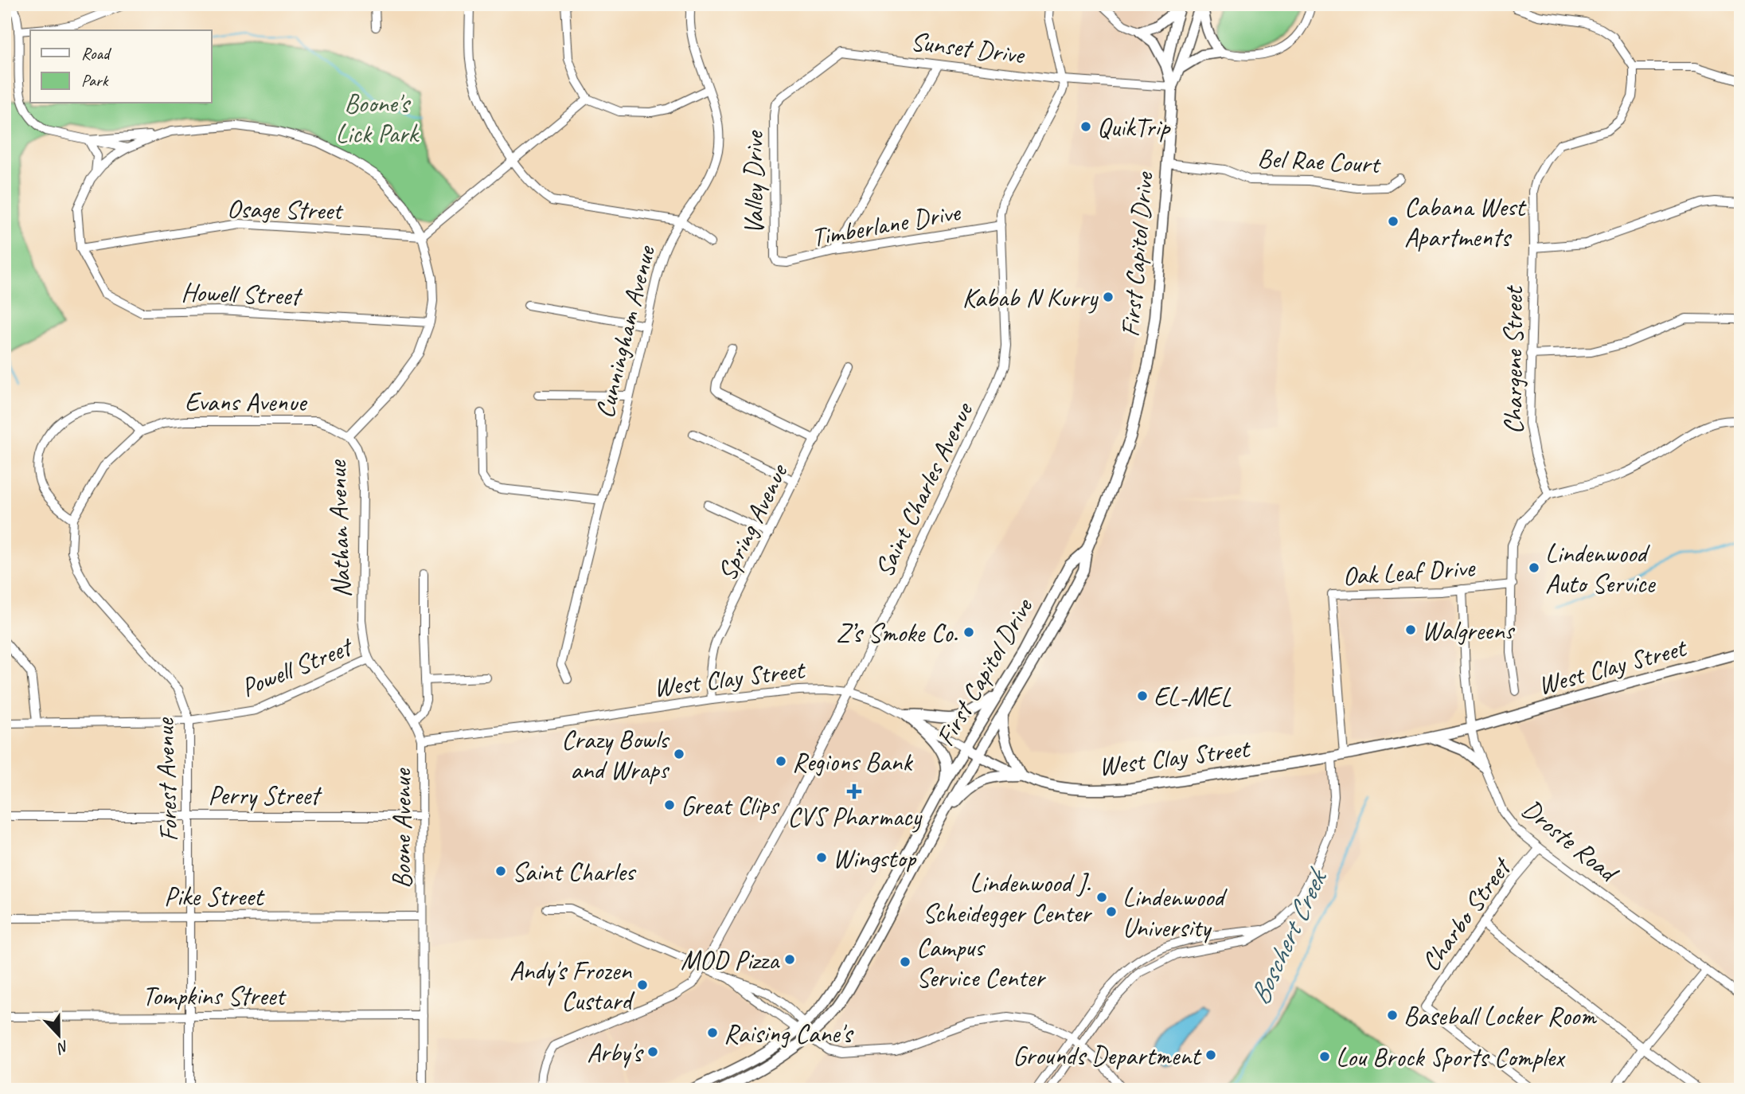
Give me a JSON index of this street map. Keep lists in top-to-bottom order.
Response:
{
  "streets": {
    "main road": ["First Capitol Drive", "West Clay Street"],
    "street": [
      "Sunset Drive",
      "Bel Rae Court",
      "Valley Drive",
      "Osage Street",
      "Timberlane Drive",
      "Howell Street",
      "Cunningham Avenue",
      "Chargene Street",
      "Evans Avenue",
      "Saint Charles Avenue",
      "Spring Avenue",
      "Nathan Avenue",
      "Oak Leaf Drive",
      "Powell Street",
      "Forest Avenue",
      "Perry Street",
      "Boone Avenue",
      "Droste Road",
      "Pike Street",
      "Charbo Street",
      "Tompkins Street"
    ]
  },
  "crossings": [
    ["Sunset Drive", "Valley Drive"],
    ["Sunset Drive", "First Capitol Drive"],
    ["Sunset Drive", "Saint Charles Avenue"],
    ["Bel Rae Court", "First Capitol Drive"],
    ["Valley Drive", "Timberlane Drive"],
    ["Osage Street", "Howell Street"],
    ["Osage Street", "Nathan Avenue"],
    ["Timberlane Drive", "Saint Charles Avenue"],
    ["First Capitol Drive", "West Clay Street"],
    ["Howell Street", "Nathan Avenue"],
    ["Evans Avenue", "Nathan Avenue"],
    ["Evans Avenue", "Forest Avenue"],
    ["Saint Charles Avenue", "West Clay Street"],
    ["Spring Avenue", "West Clay Street"],
    ["Nathan Avenue", "Powell Street"],
    ["Nathan Avenue", "Boone Avenue"],
    ["Oak Leaf Drive", "West Clay Street"],
    ["Oak Leaf Drive", "Droste Road"],
    ["West Clay Street", "Boone Avenue"],
    ["West Clay Street", "Droste Road"],
    ["Powell Street", "Forest Avenue"],
    ["Forest Avenue", "Perry Street"],
    ["Forest Avenue", "Pike Street"],
    ["Forest Avenue", "Tompkins Street"],
    ["Perry Street", "Boone Avenue"],
    ["Boone Avenue", "Pike Street"],
    ["Boone Avenue", "Tompkins Street"],
    ["Droste Road", "Charbo Street"]
  ],
  "water": ["Boschert Creek"],
  "parks": ["Boone's Lick Park"],
  "places": {
    "other": [
      "QuikTrip",
      "Cabana West Apartments",
      "Kabab N Kurry",
      "Lindenwood Auto Service",
      "Walgreens",
      "Z’s Smoke Co.",
      "EL-MEL",
      "Crazy Bowls and Wraps",
      "Regions Bank",
      "Great Clips",
      "Wingstop",
      "Saint Charles",
      "Lindenwood J. Scheidegger Center",
      "Lindenwood University",
      "MOD Pizza",
      "Campus Service Center",
      "Andy's Frozen Custard",
      "Baseball Locker Room",
      "Raising Cane's",
      "Arby's",
      "Grounds Department",
      "Lou Brock Sports Complex"
    ],
    "health": ["CVS Pharmacy"]
  },
  "legend": ["Road", "Park"],
  "north": "bottom"
}
